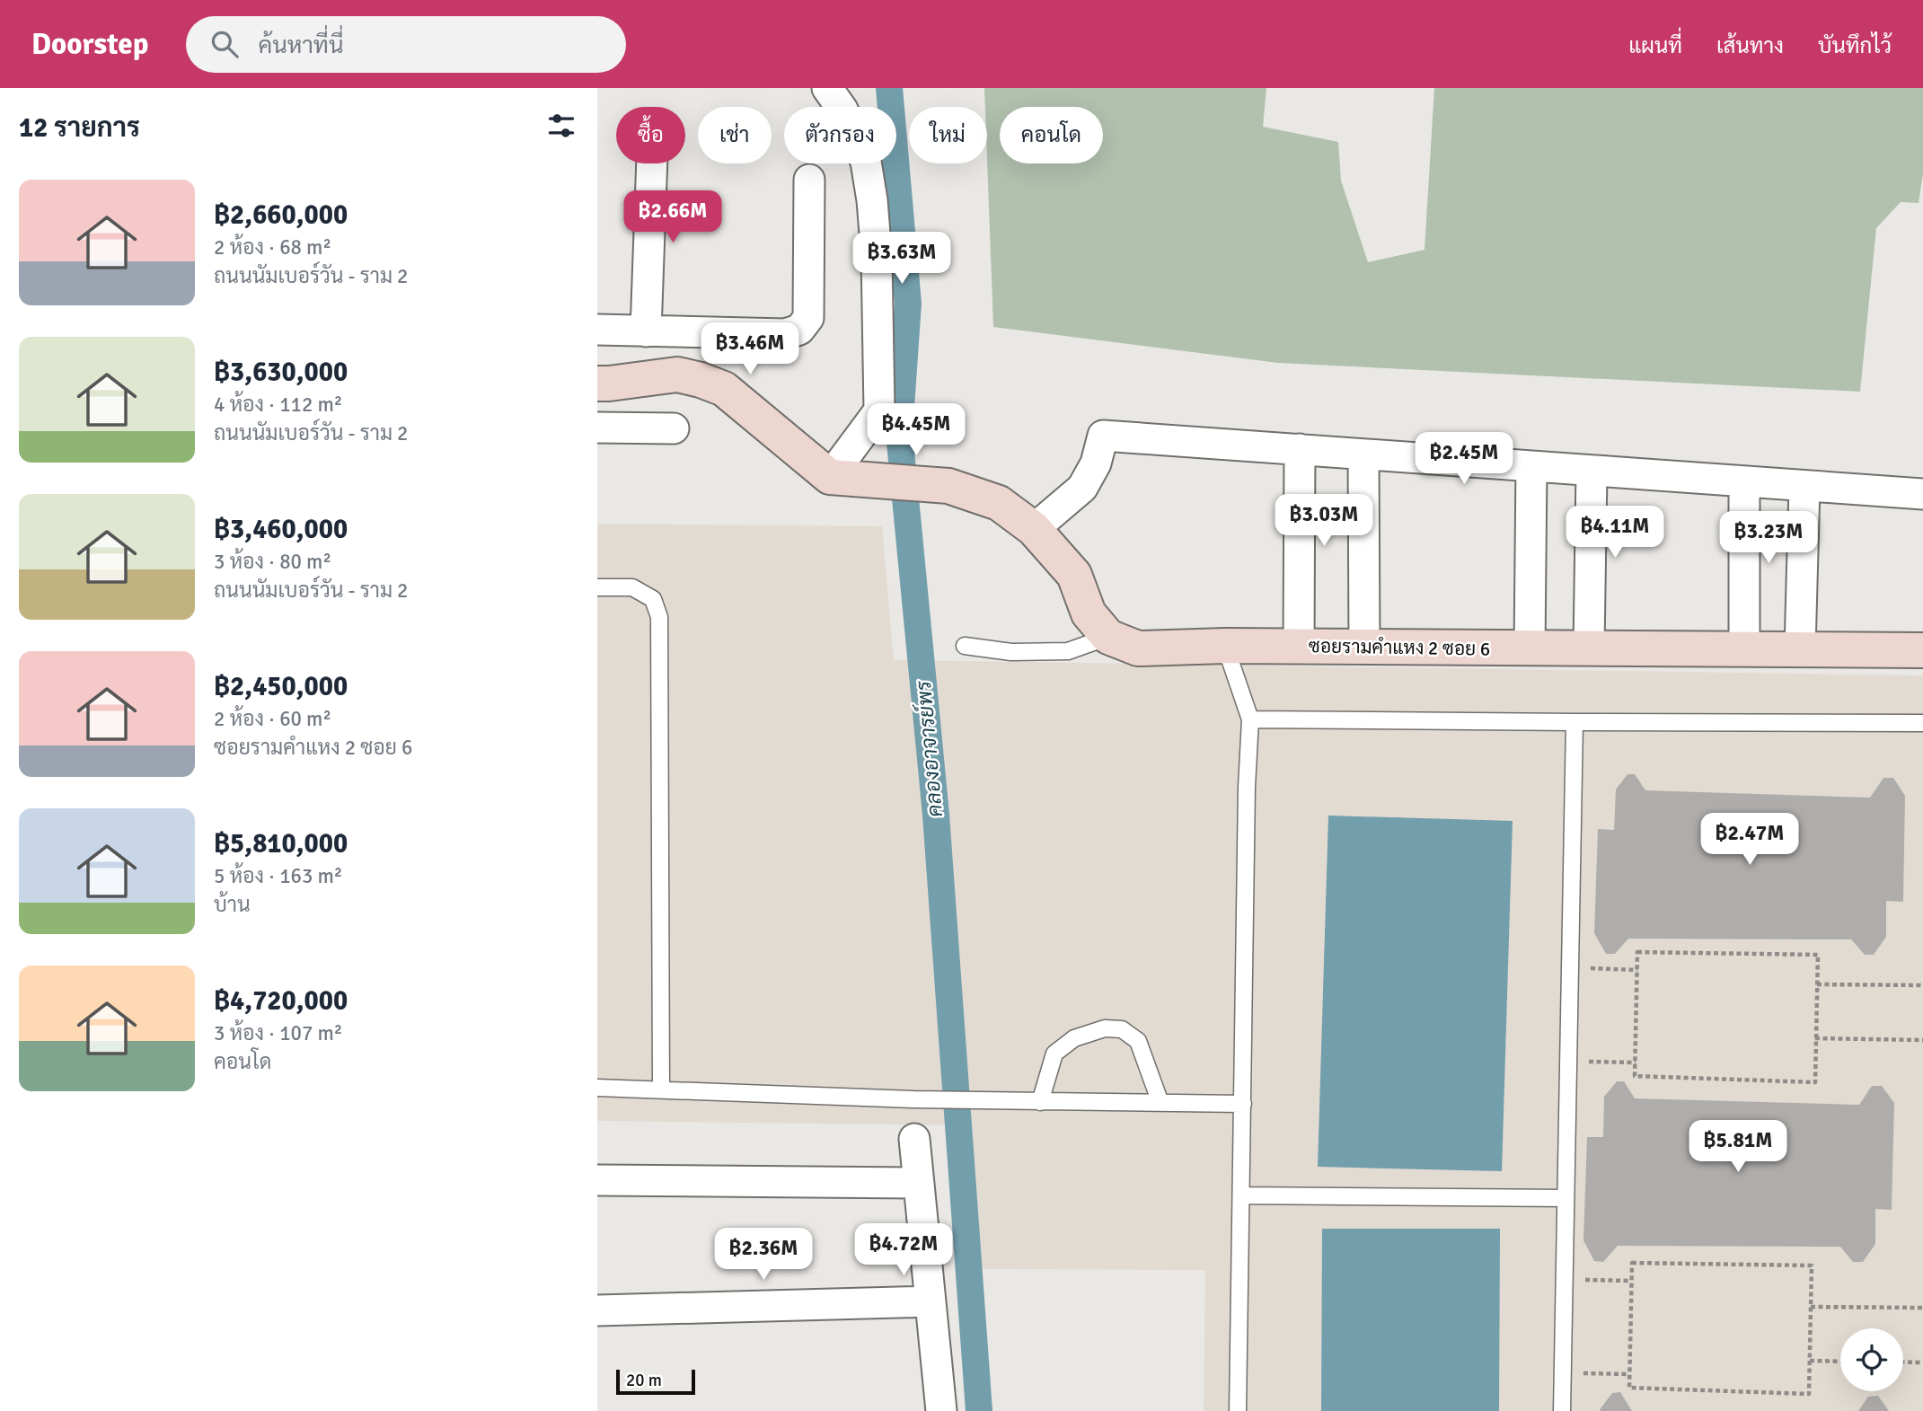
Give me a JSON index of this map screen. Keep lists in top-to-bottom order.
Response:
{
  "streets": {
    "street": ["ซอยรามคำแหง 2 ซอย 6"]
  },
  "water": ["คลองอาจารย์พร"],
  "scale_bar": "20 m",
  "page": {
    "header": "Doorstep",
    "search": "ค้นหาที่นี่",
    "nav": ["แผนที่", "เส้นทาง", "บันทึกไว้"],
    "heading": "12 รายการ",
    "chip": [
      "ซื้อ",
      "เช่า",
      "ตัวกรอง",
      "ใหม่",
      "คอนโด"
    ],
    "list": [
      {
        "name": "฿2,660,000",
        "note": "2 ห้อง · 68 m² · ถนนนัมเบอร์วัน - ราม 2"
      },
      {
        "name": "฿3,630,000",
        "note": "4 ห้อง · 112 m² · ถนนนัมเบอร์วัน - ราม 2"
      },
      {
        "name": "฿3,460,000",
        "note": "3 ห้อง · 80 m² · ถนนนัมเบอร์วัน - ราม 2"
      },
      {
        "name": "฿2,450,000",
        "note": "2 ห้อง · 60 m² · ซอยรามคำแหง 2 ซอย 6"
      },
      {
        "name": "฿5,810,000",
        "note": "5 ห้อง · 163 m² · บ้าน"
      },
      {
        "name": "฿4,720,000",
        "note": "3 ห้อง · 107 m² · คอนโด"
      }
    ],
    "price": [
      "฿2.66M",
      "฿3.63M",
      "฿3.46M",
      "฿4.45M",
      "฿2.45M",
      "฿3.03M",
      "฿4.11M",
      "฿3.23M",
      "฿2.47M",
      "฿5.81M",
      "฿4.72M",
      "฿2.36M"
    ],
    "scale": "20 m"
  }
}
